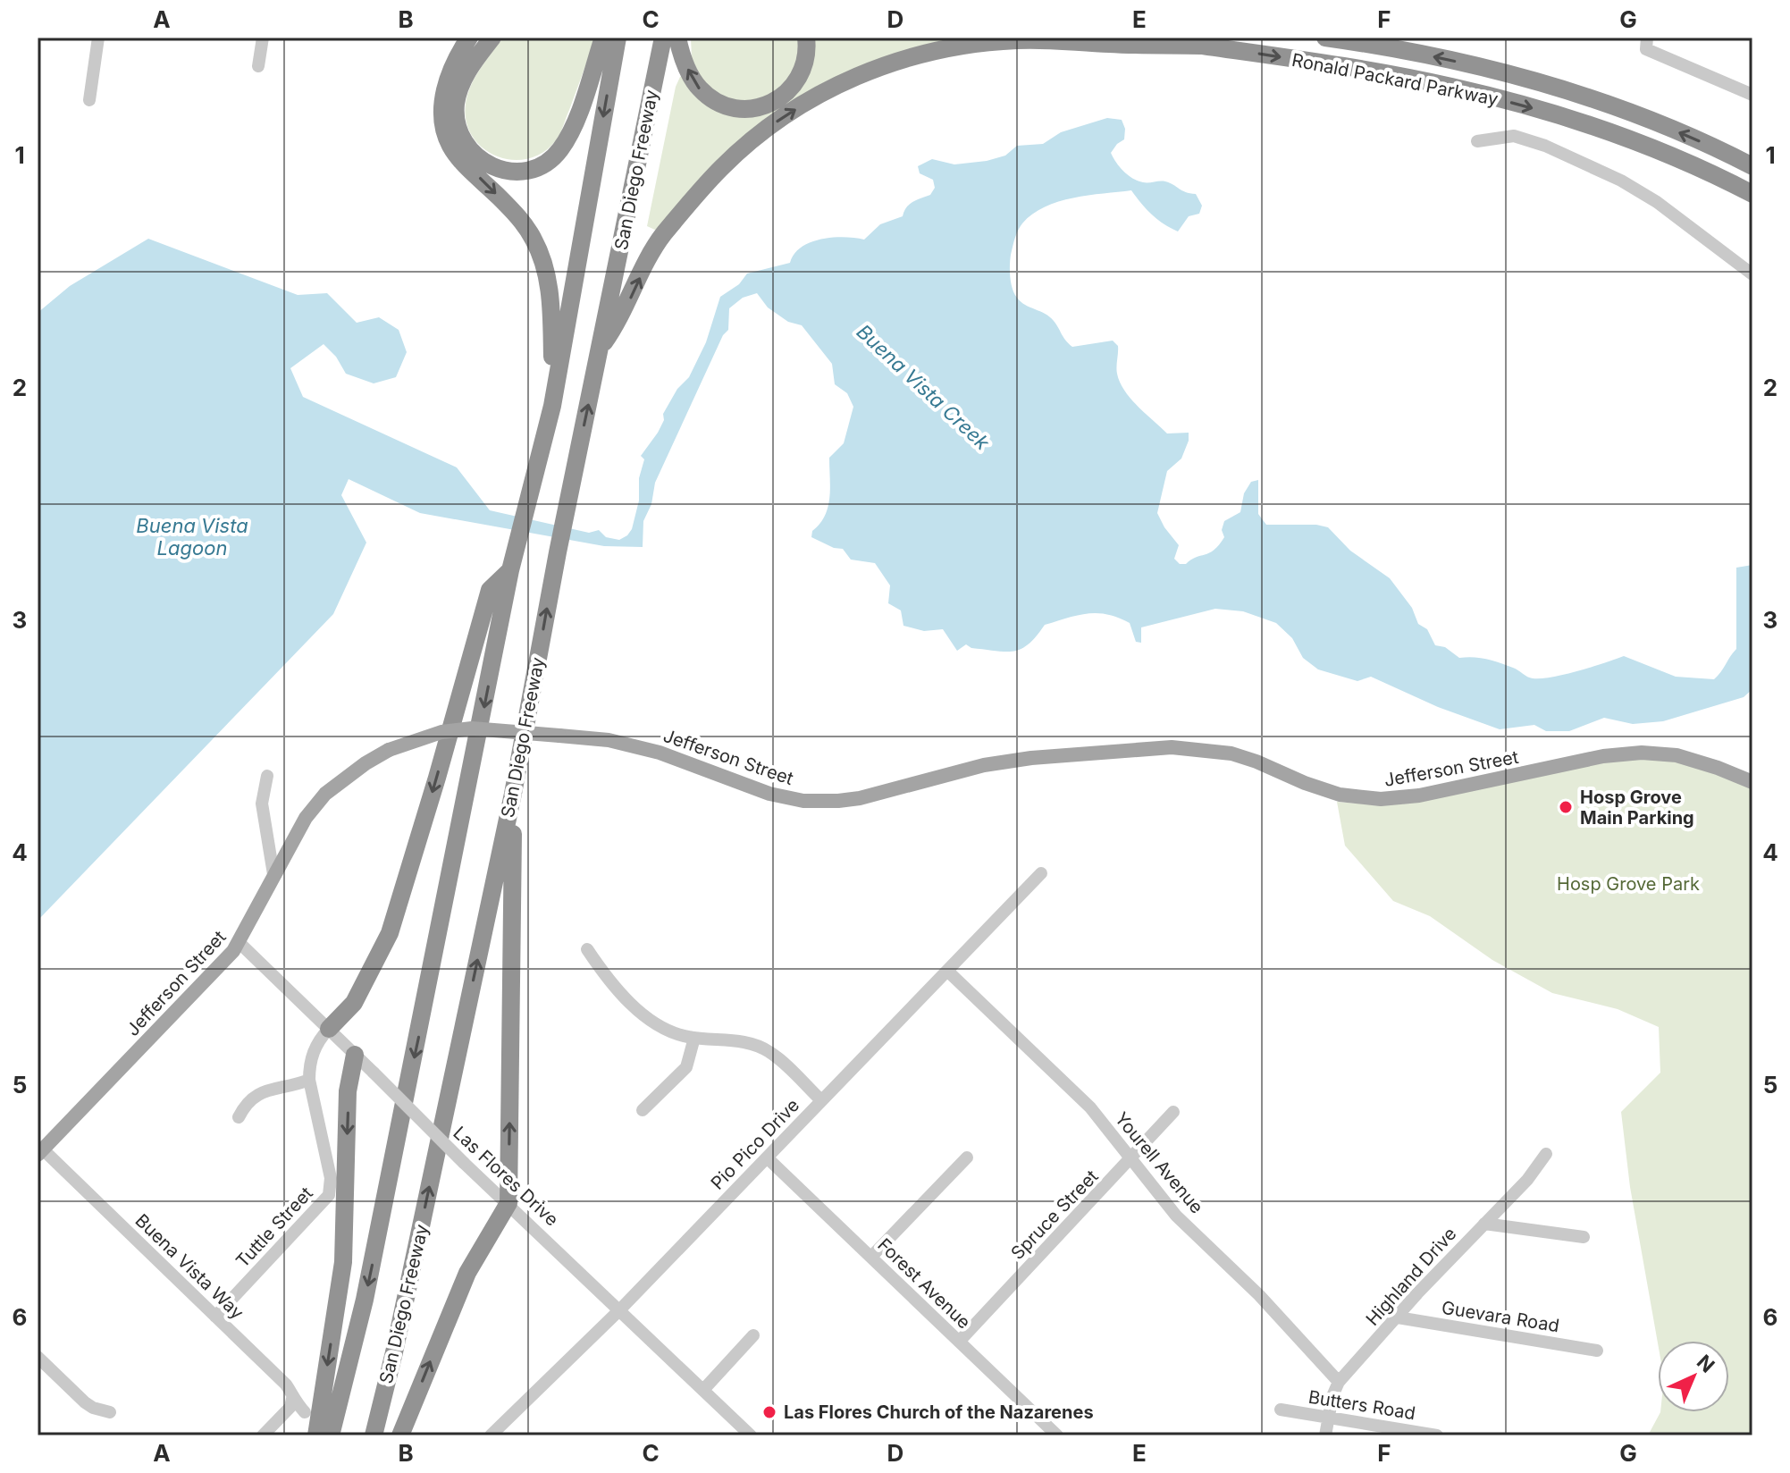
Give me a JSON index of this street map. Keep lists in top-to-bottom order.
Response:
{
  "streets": {
    "highway": ["Ronald Packard Parkway", "San Diego Freeway"],
    "main road": ["Jefferson Street"],
    "street": [
      "Pio Pico Drive",
      "Yourell Avenue",
      "Las Flores Drive",
      "Spruce Street",
      "Tuttle Street",
      "Buena Vista Way",
      "Highland Drive",
      "Forest Avenue",
      "Guevara Road",
      "Butters Road"
    ]
  },
  "crossings": [
    ["Jefferson Street", "Las Flores Drive"],
    ["Jefferson Street", "Buena Vista Way"],
    ["Pio Pico Drive", "Yourell Avenue"],
    ["Pio Pico Drive", "Las Flores Drive"],
    ["Pio Pico Drive", "Forest Avenue"],
    ["Yourell Avenue", "Spruce Street"],
    ["Yourell Avenue", "Highland Drive"],
    ["Las Flores Drive", "Tuttle Street"],
    ["Spruce Street", "Forest Avenue"],
    ["Tuttle Street", "Buena Vista Way"],
    ["Highland Drive", "Guevara Road"],
    ["Highland Drive", "Butters Road"]
  ],
  "water": ["Buena Vista Creek", "Buena Vista Lagoon"],
  "parks": ["Hosp Grove Park"],
  "places": ["Hosp Grove Main Parking", "Las Flores Church of the Nazarenes"],
  "north": "top right",
  "grid": {
    "columns": [
      "A",
      "B",
      "C",
      "D",
      "E",
      "F",
      "G"
    ],
    "rows": [
      "1",
      "2",
      "3",
      "4",
      "5",
      "6"
    ]
  }
}
